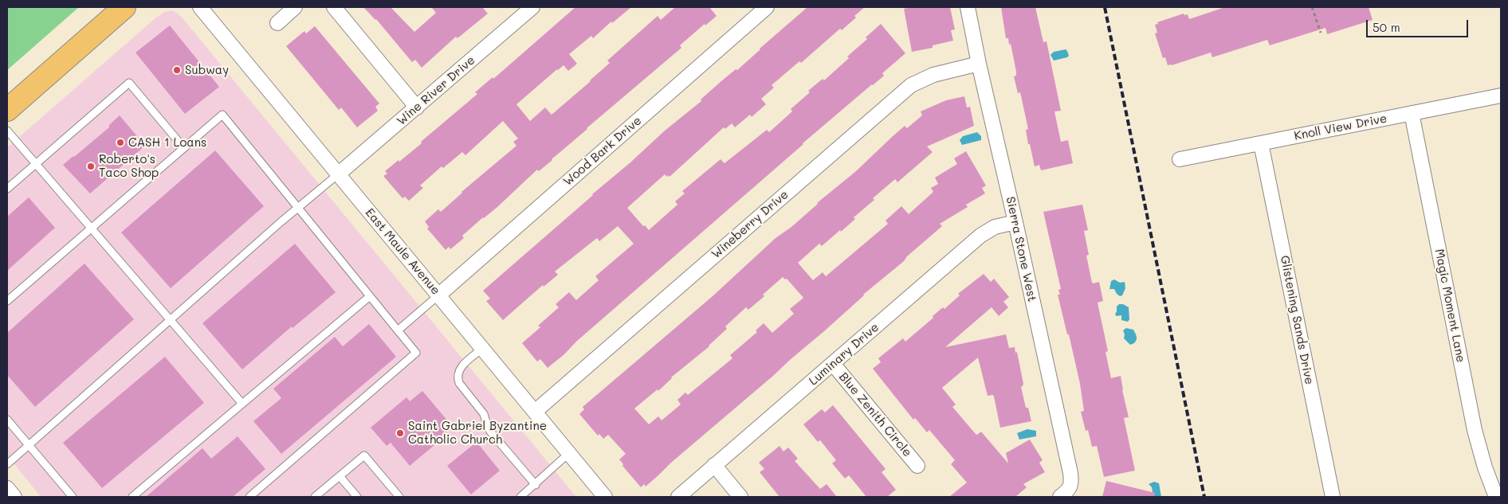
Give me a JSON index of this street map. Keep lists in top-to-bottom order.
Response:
{
  "streets": {
    "street": [
      "Wine River Drive",
      "Knoll View Drive",
      "Wood Bark Drive",
      "Wineberry Drive",
      "Sierra Stone West",
      "East Maule Avenue",
      "Magic Moment Lane",
      "Glistening Sands Drive",
      "Luminary Drive",
      "Blue Zenith Circle"
    ]
  },
  "crossings": [
    ["Wine River Drive", "East Maule Avenue"],
    ["Knoll View Drive", "Magic Moment Lane"],
    ["Knoll View Drive", "Glistening Sands Drive"],
    ["Wood Bark Drive", "East Maule Avenue"],
    ["Wineberry Drive", "Sierra Stone West"],
    ["Wineberry Drive", "East Maule Avenue"],
    ["Sierra Stone West", "Luminary Drive"],
    ["Luminary Drive", "Blue Zenith Circle"]
  ],
  "places": [
    "Subway",
    "CASH 1 Loans",
    "Roberto's Taco Shop",
    "Saint Gabriel Byzantine Catholic Church"
  ],
  "scale_bar": "50 m"
}
